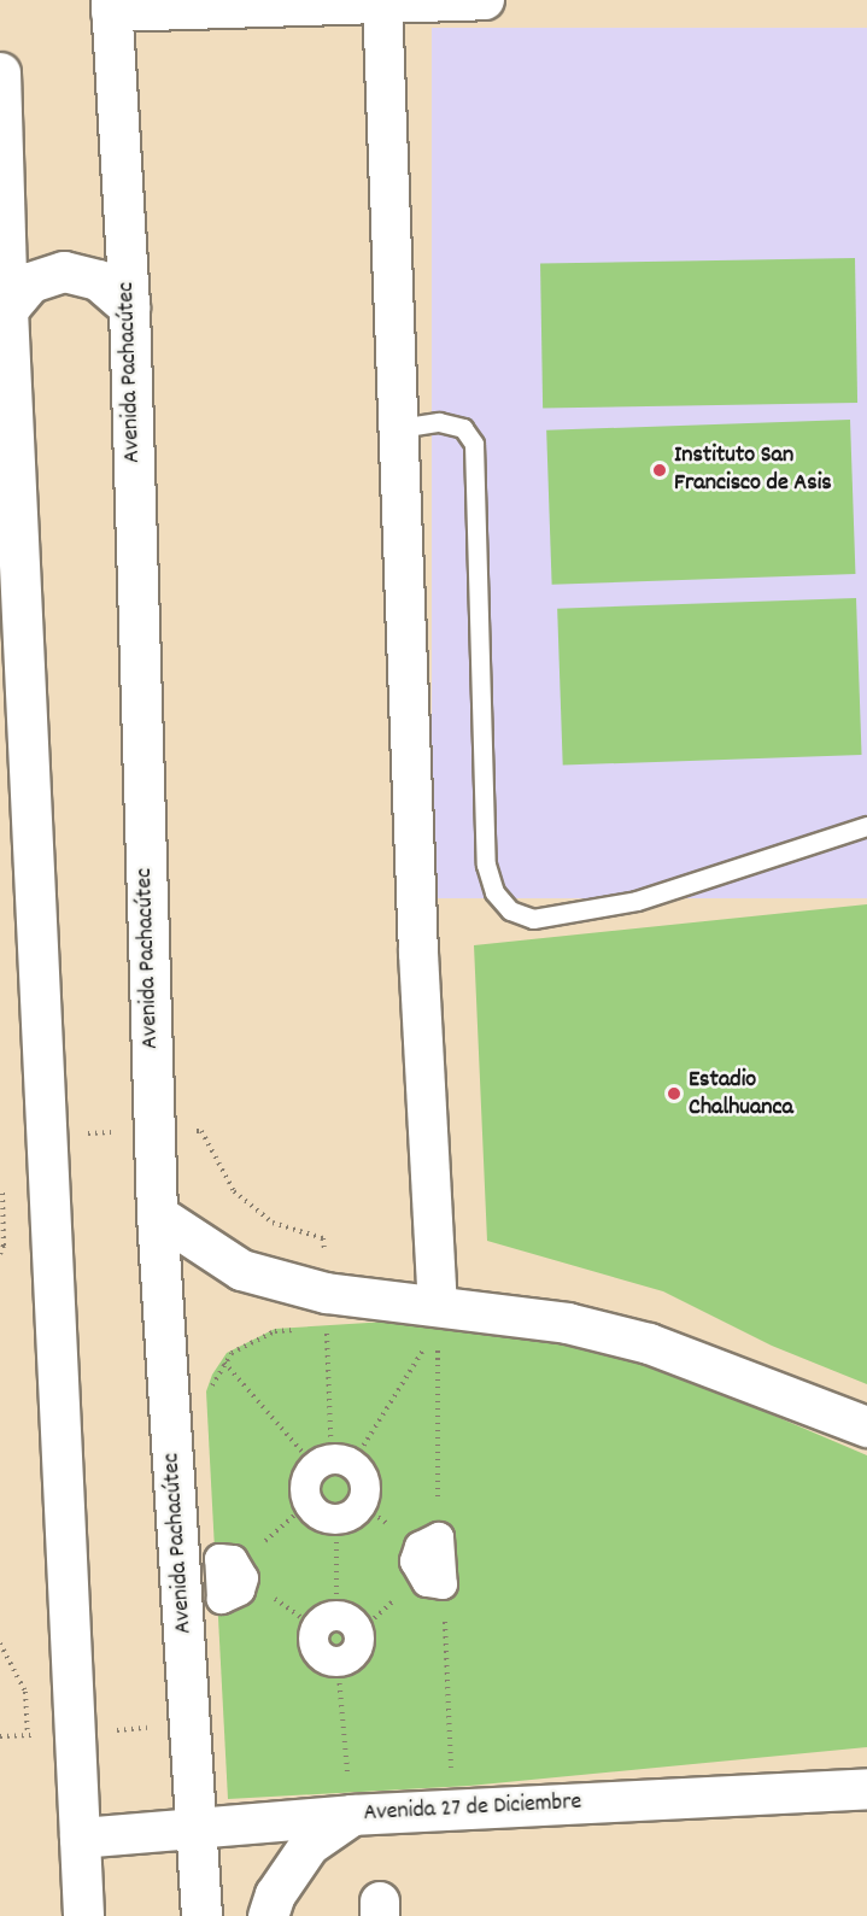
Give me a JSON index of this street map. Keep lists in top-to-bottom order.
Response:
{
  "streets": {
    "main road": ["Avenida Pachacútec", "Avenida 27 de Diciembre"]
  },
  "crossings": [
    ["Avenida Pachacútec", "Avenida 27 de Diciembre"]
  ],
  "places": ["Instituto San Francisco de Asis", "Estadio Chalhuanca"]
}
